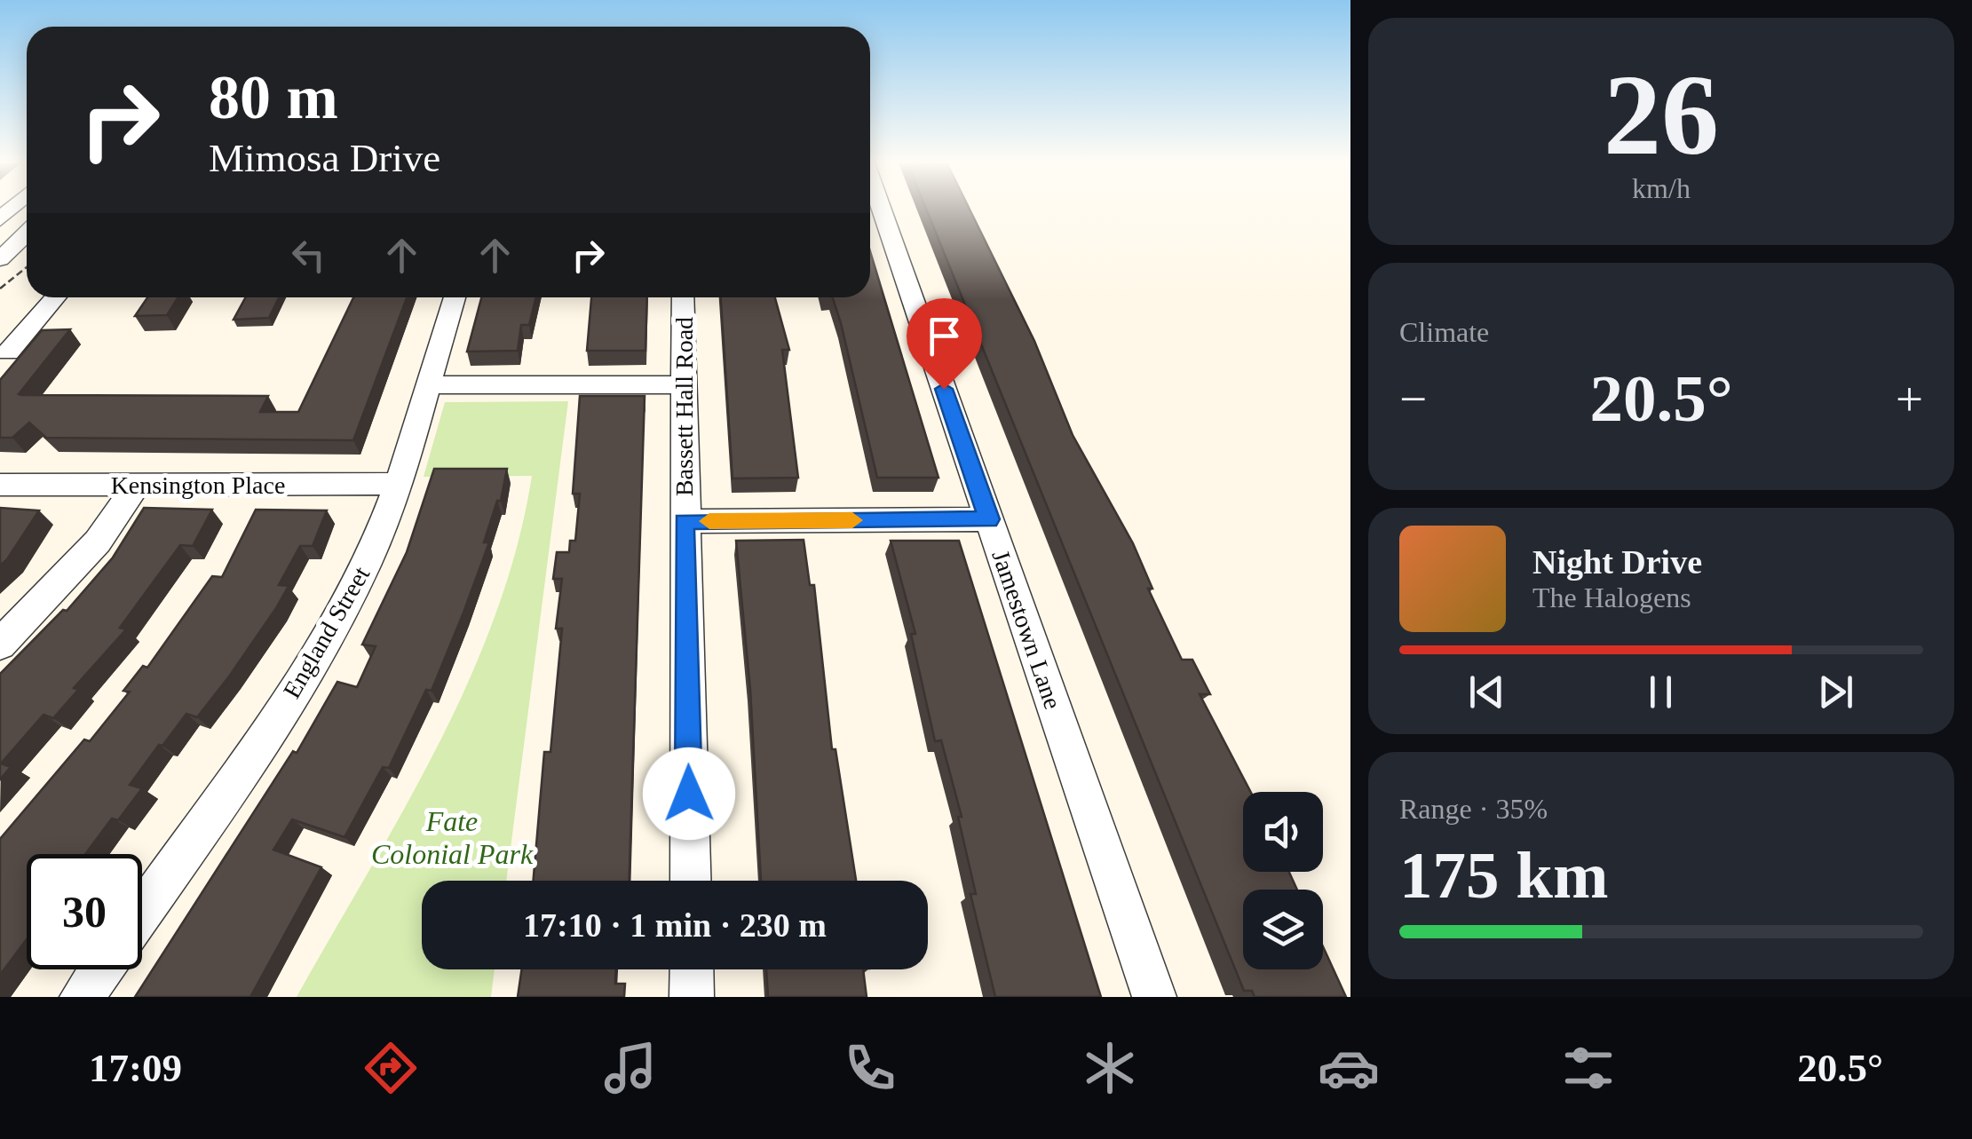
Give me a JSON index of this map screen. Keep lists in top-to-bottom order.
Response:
{
  "streets": {
    "street": [
      "Bassett Hall Road",
      "Kensington Place",
      "Jamestown Lane",
      "England Street"
    ]
  },
  "crossings": [
    ["Kensington Place", "England Street"]
  ],
  "parks": ["Fate Colonial Park"],
  "page": {
    "tile": [
      ["26", "km/h"],
      "Climate",
      ["Range · 35%", "175 km"]
    ],
    "turn": ["80 m", "Mimosa Drive"],
    "heat": ["−", "20.5°", "+"],
    "song": ["Night Drive", "The Halogens"],
    "limit": "30",
    "trip": "17:10 · 1 min · 230 m",
    "tabs": ["17:09", "20.5°"]
  }
}
